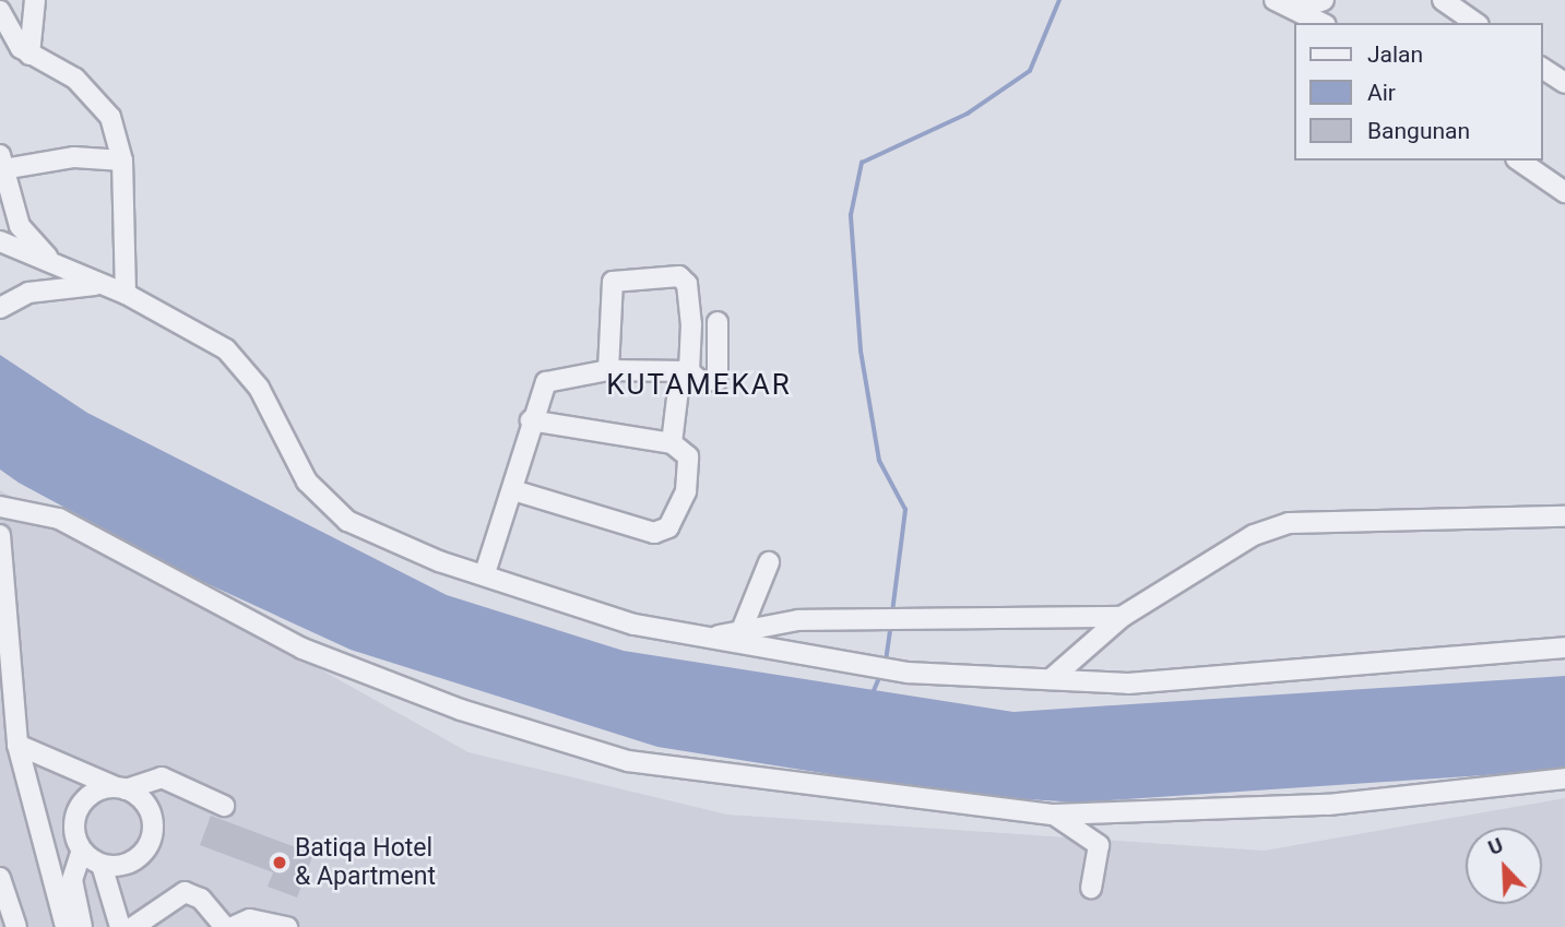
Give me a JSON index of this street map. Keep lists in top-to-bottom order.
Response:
{
  "districts": ["KUTAMEKAR"],
  "places": ["Batiqa Hotel & Apartment"],
  "legend": ["Jalan", "Air", "Bangunan"],
  "north": "top left"
}
